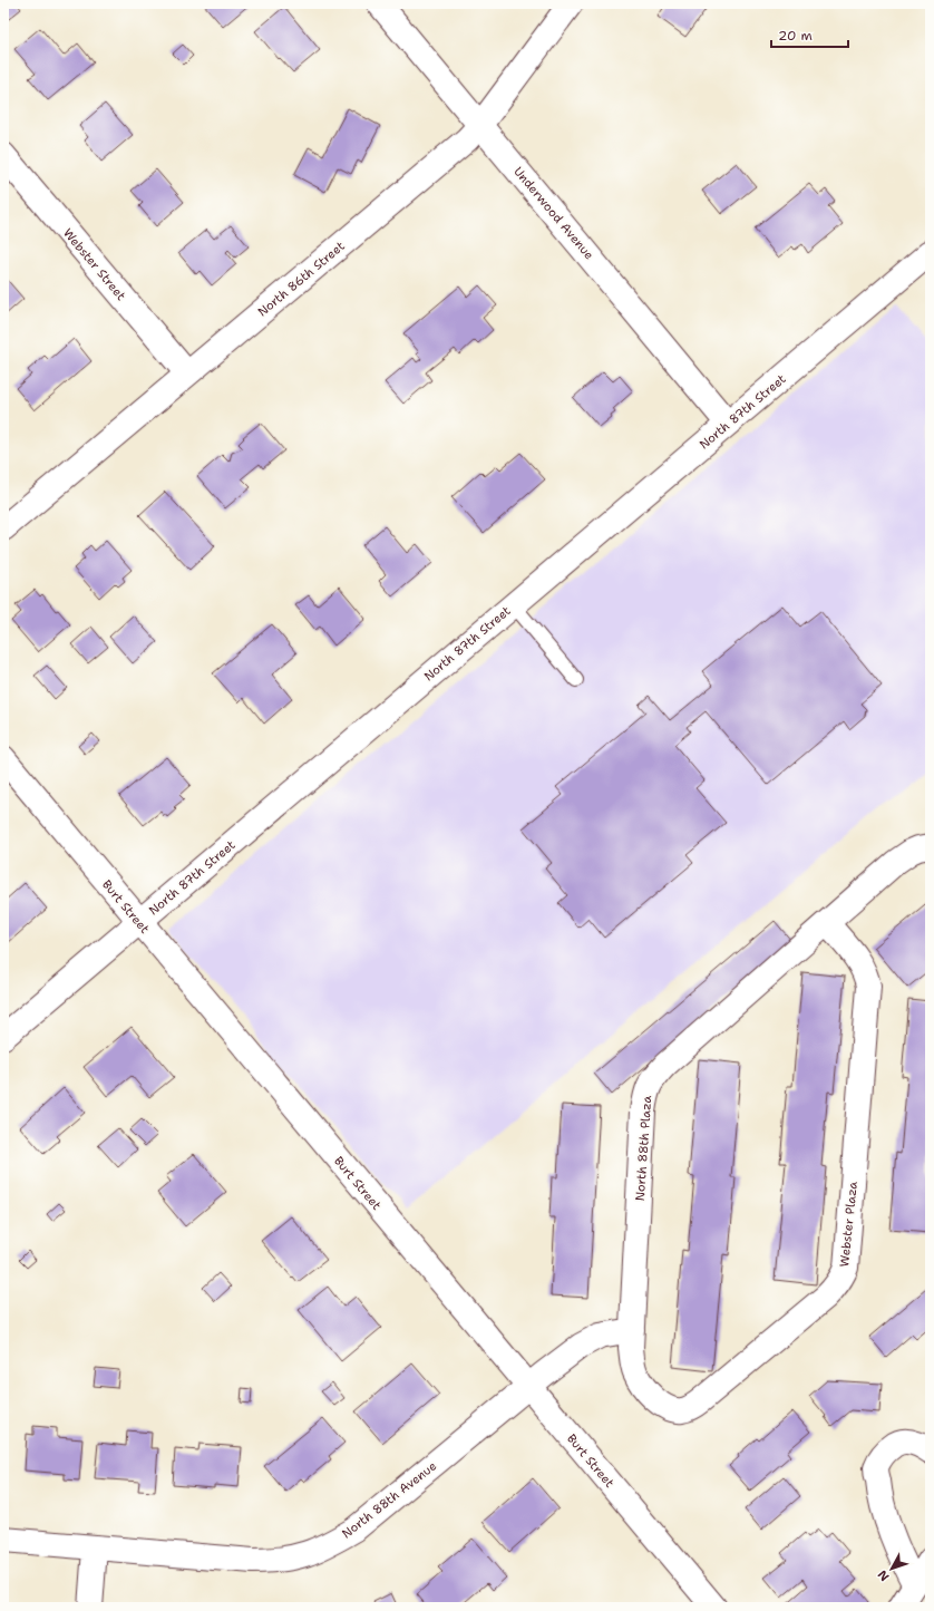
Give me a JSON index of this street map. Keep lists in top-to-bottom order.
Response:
{
  "streets": {
    "street": [
      "Underwood Avenue",
      "Webster Street",
      "North 86th Street",
      "North 87th Street",
      "Burt Street",
      "North 88th Plaza",
      "Webster Plaza",
      "North 88th Avenue"
    ]
  },
  "crossings": [
    ["Underwood Avenue", "North 86th Street"],
    ["Underwood Avenue", "North 87th Street"],
    ["Webster Street", "North 86th Street"],
    ["North 87th Street", "Burt Street"],
    ["Burt Street", "North 88th Avenue"],
    ["North 88th Plaza", "Webster Plaza"]
  ],
  "scale_bar": "20 m",
  "north": "bottom left"
}
